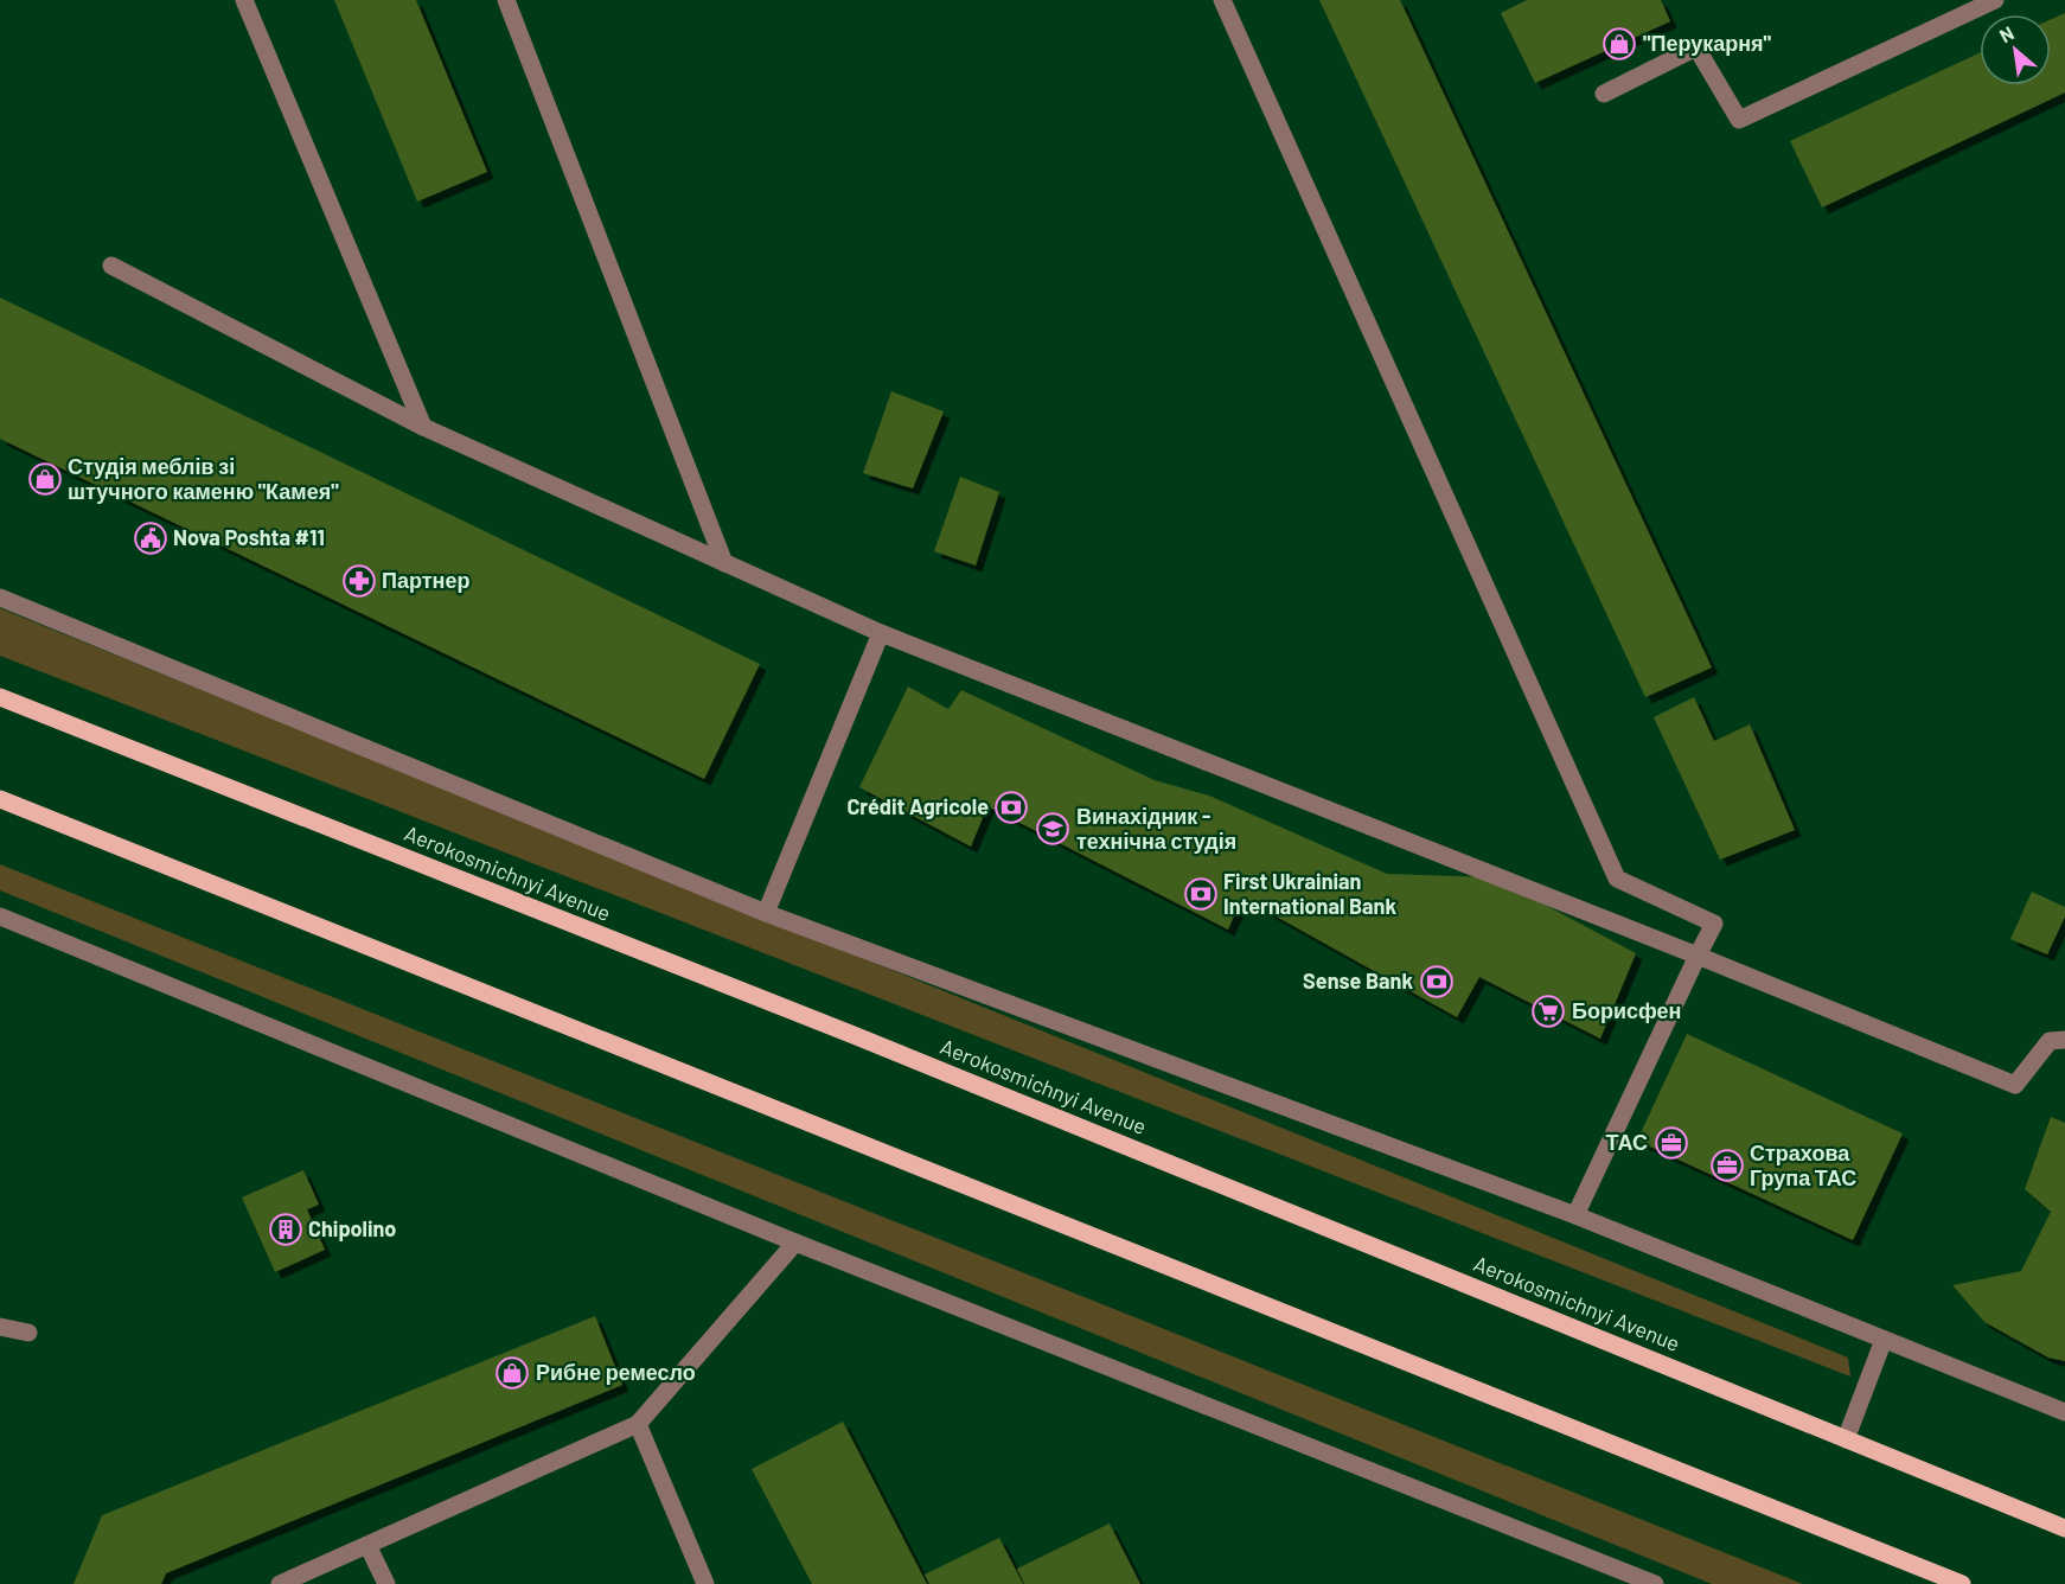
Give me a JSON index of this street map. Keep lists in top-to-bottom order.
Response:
{
  "streets": {
    "main road": ["Aerokosmichnyi Avenue"]
  },
  "places": {
    "shop": ["\"Перукарня\"", "Студія меблів зі штучного каменю \"Камея\"", "Рибне ремесло"],
    "public building": ["Nova Poshta #11"],
    "pharmacy": ["Партнер"],
    "bank": ["Crédit Agricole", "First Ukrainian International Bank", "Sense Bank"],
    "school or university": ["Винахідник - технічна студія"],
    "supermarket": ["Борисфен"],
    "office": ["ТАС", "Страхова Група ТАС"],
    "building": ["Chipolino"]
  },
  "north": "top left"
}
